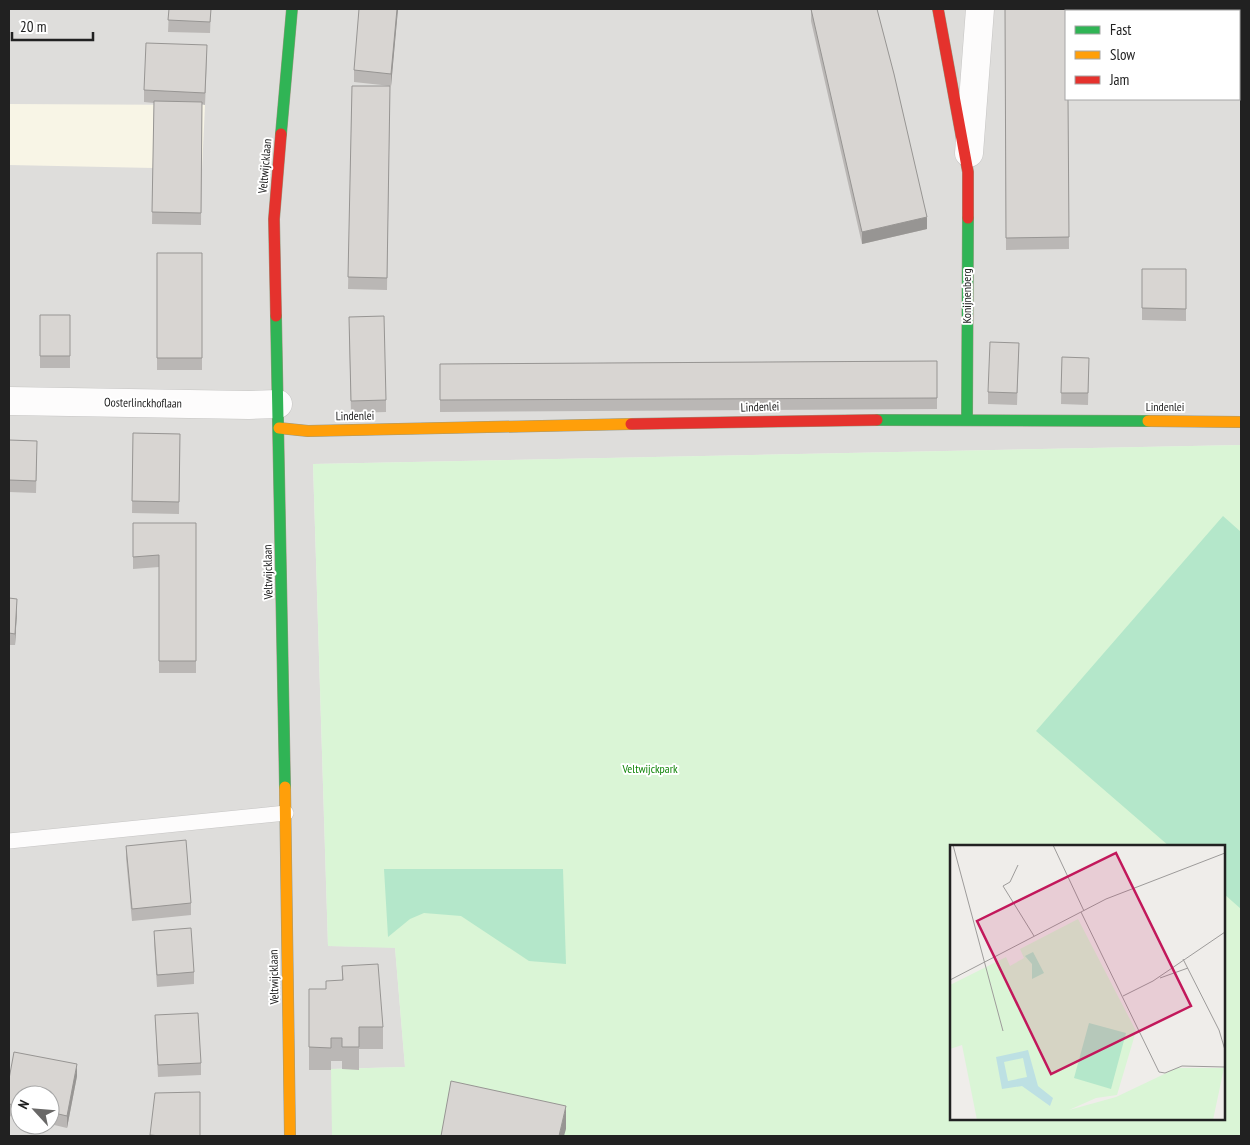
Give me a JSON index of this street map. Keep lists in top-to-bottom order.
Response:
{
  "streets": {
    "street": [
      "Veltwijcklaan",
      "Konijnenberg",
      "Oosterlinckhoflaan",
      "Lindenlei"
    ]
  },
  "crossings": [
    ["Veltwijcklaan", "Oosterlinckhoflaan"],
    ["Veltwijcklaan", "Lindenlei"],
    ["Konijnenberg", "Lindenlei"],
    ["Oosterlinckhoflaan", "Lindenlei"]
  ],
  "parks": ["Veltwijckpark"],
  "legend": ["Fast", "Slow", "Jam"],
  "scale_bar": "20 m",
  "north": "top left"
}
